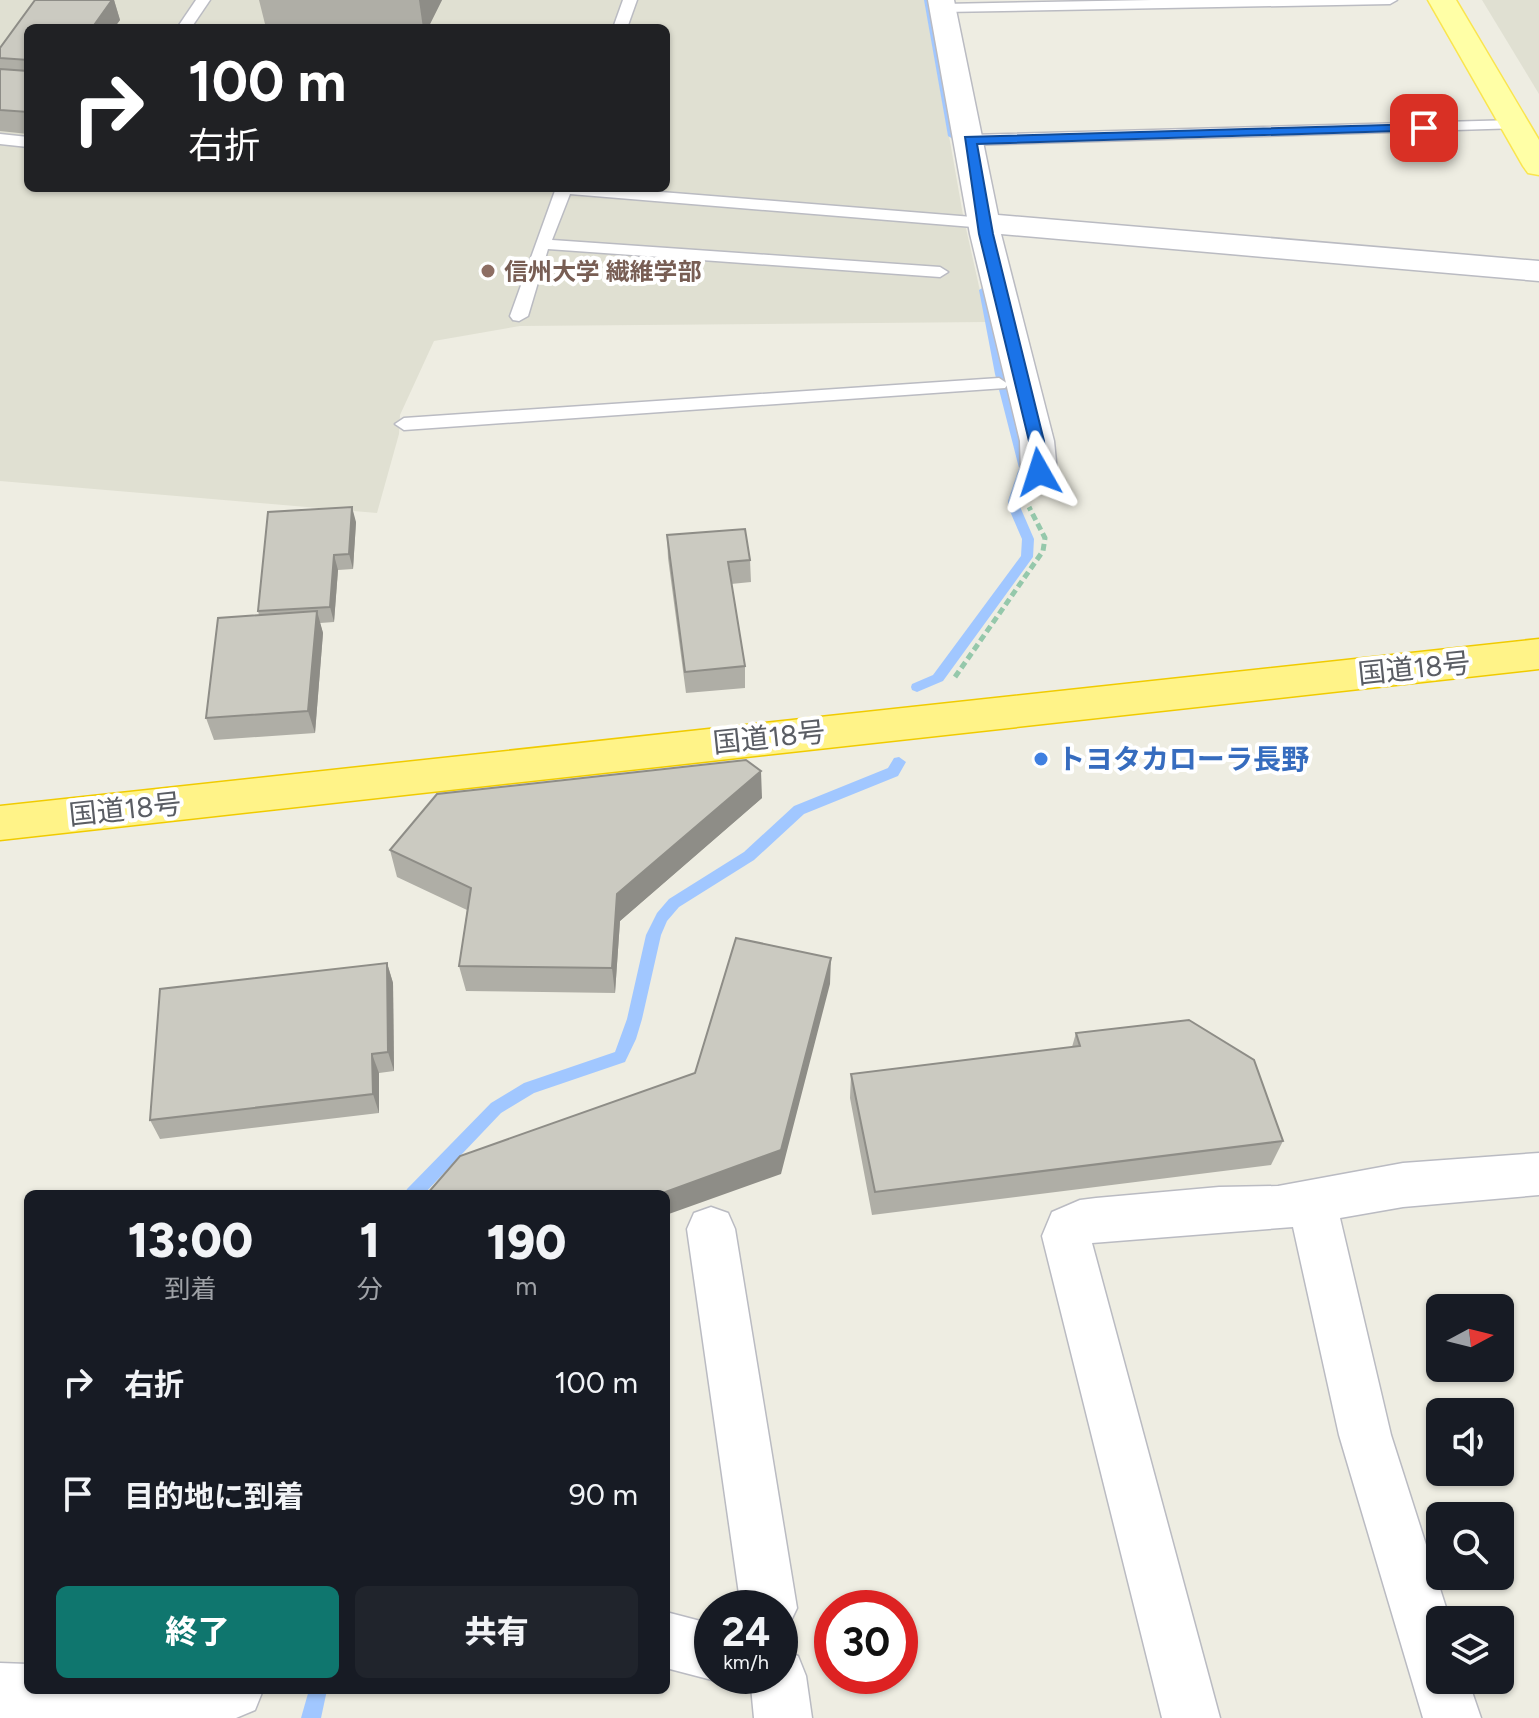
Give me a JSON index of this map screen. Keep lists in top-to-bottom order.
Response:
{
  "streets": {
    "highway": ["国道18号"]
  },
  "places": ["信州大学 繊維学部", "トヨタカローラ長野"],
  "north": "right",
  "page": {
    "turn": ["100 m", "右折"],
    "eta": [
      "13:00",
      "到着",
      "1",
      "分",
      "190",
      "m"
    ],
    "list": [
      {
        "name": "右折",
        "value": "100 m"
      },
      {
        "name": "目的地に到着",
        "value": "90 m"
      }
    ],
    "buttons": ["終了", "共有"],
    "speed": "24 km/h",
    "limit": "30"
  }
}
